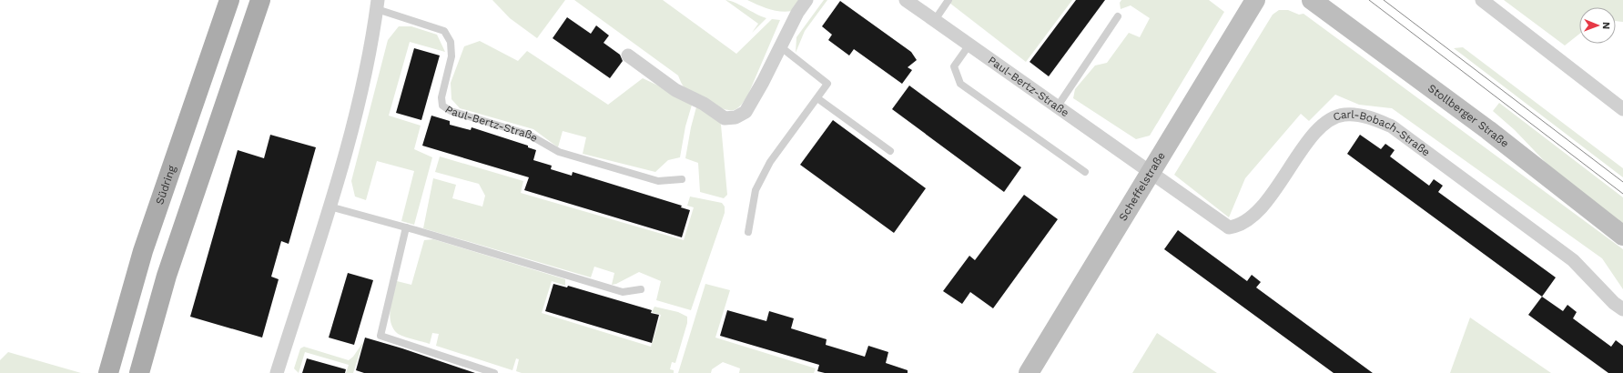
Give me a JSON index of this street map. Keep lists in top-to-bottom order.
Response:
{
  "streets": {
    "main road": ["Stollberger Straße", "Südring", "Scheffelstraße"],
    "street": ["Paul-Bertz-Straße", "Carl-Bobach-Straße"]
  },
  "crossings": [
    ["Paul-Bertz-Straße", "Carl-Bobach-Straße"],
    ["Paul-Bertz-Straße", "Scheffelstraße"],
    ["Carl-Bobach-Straße", "Scheffelstraße"]
  ],
  "north": "right"
}
